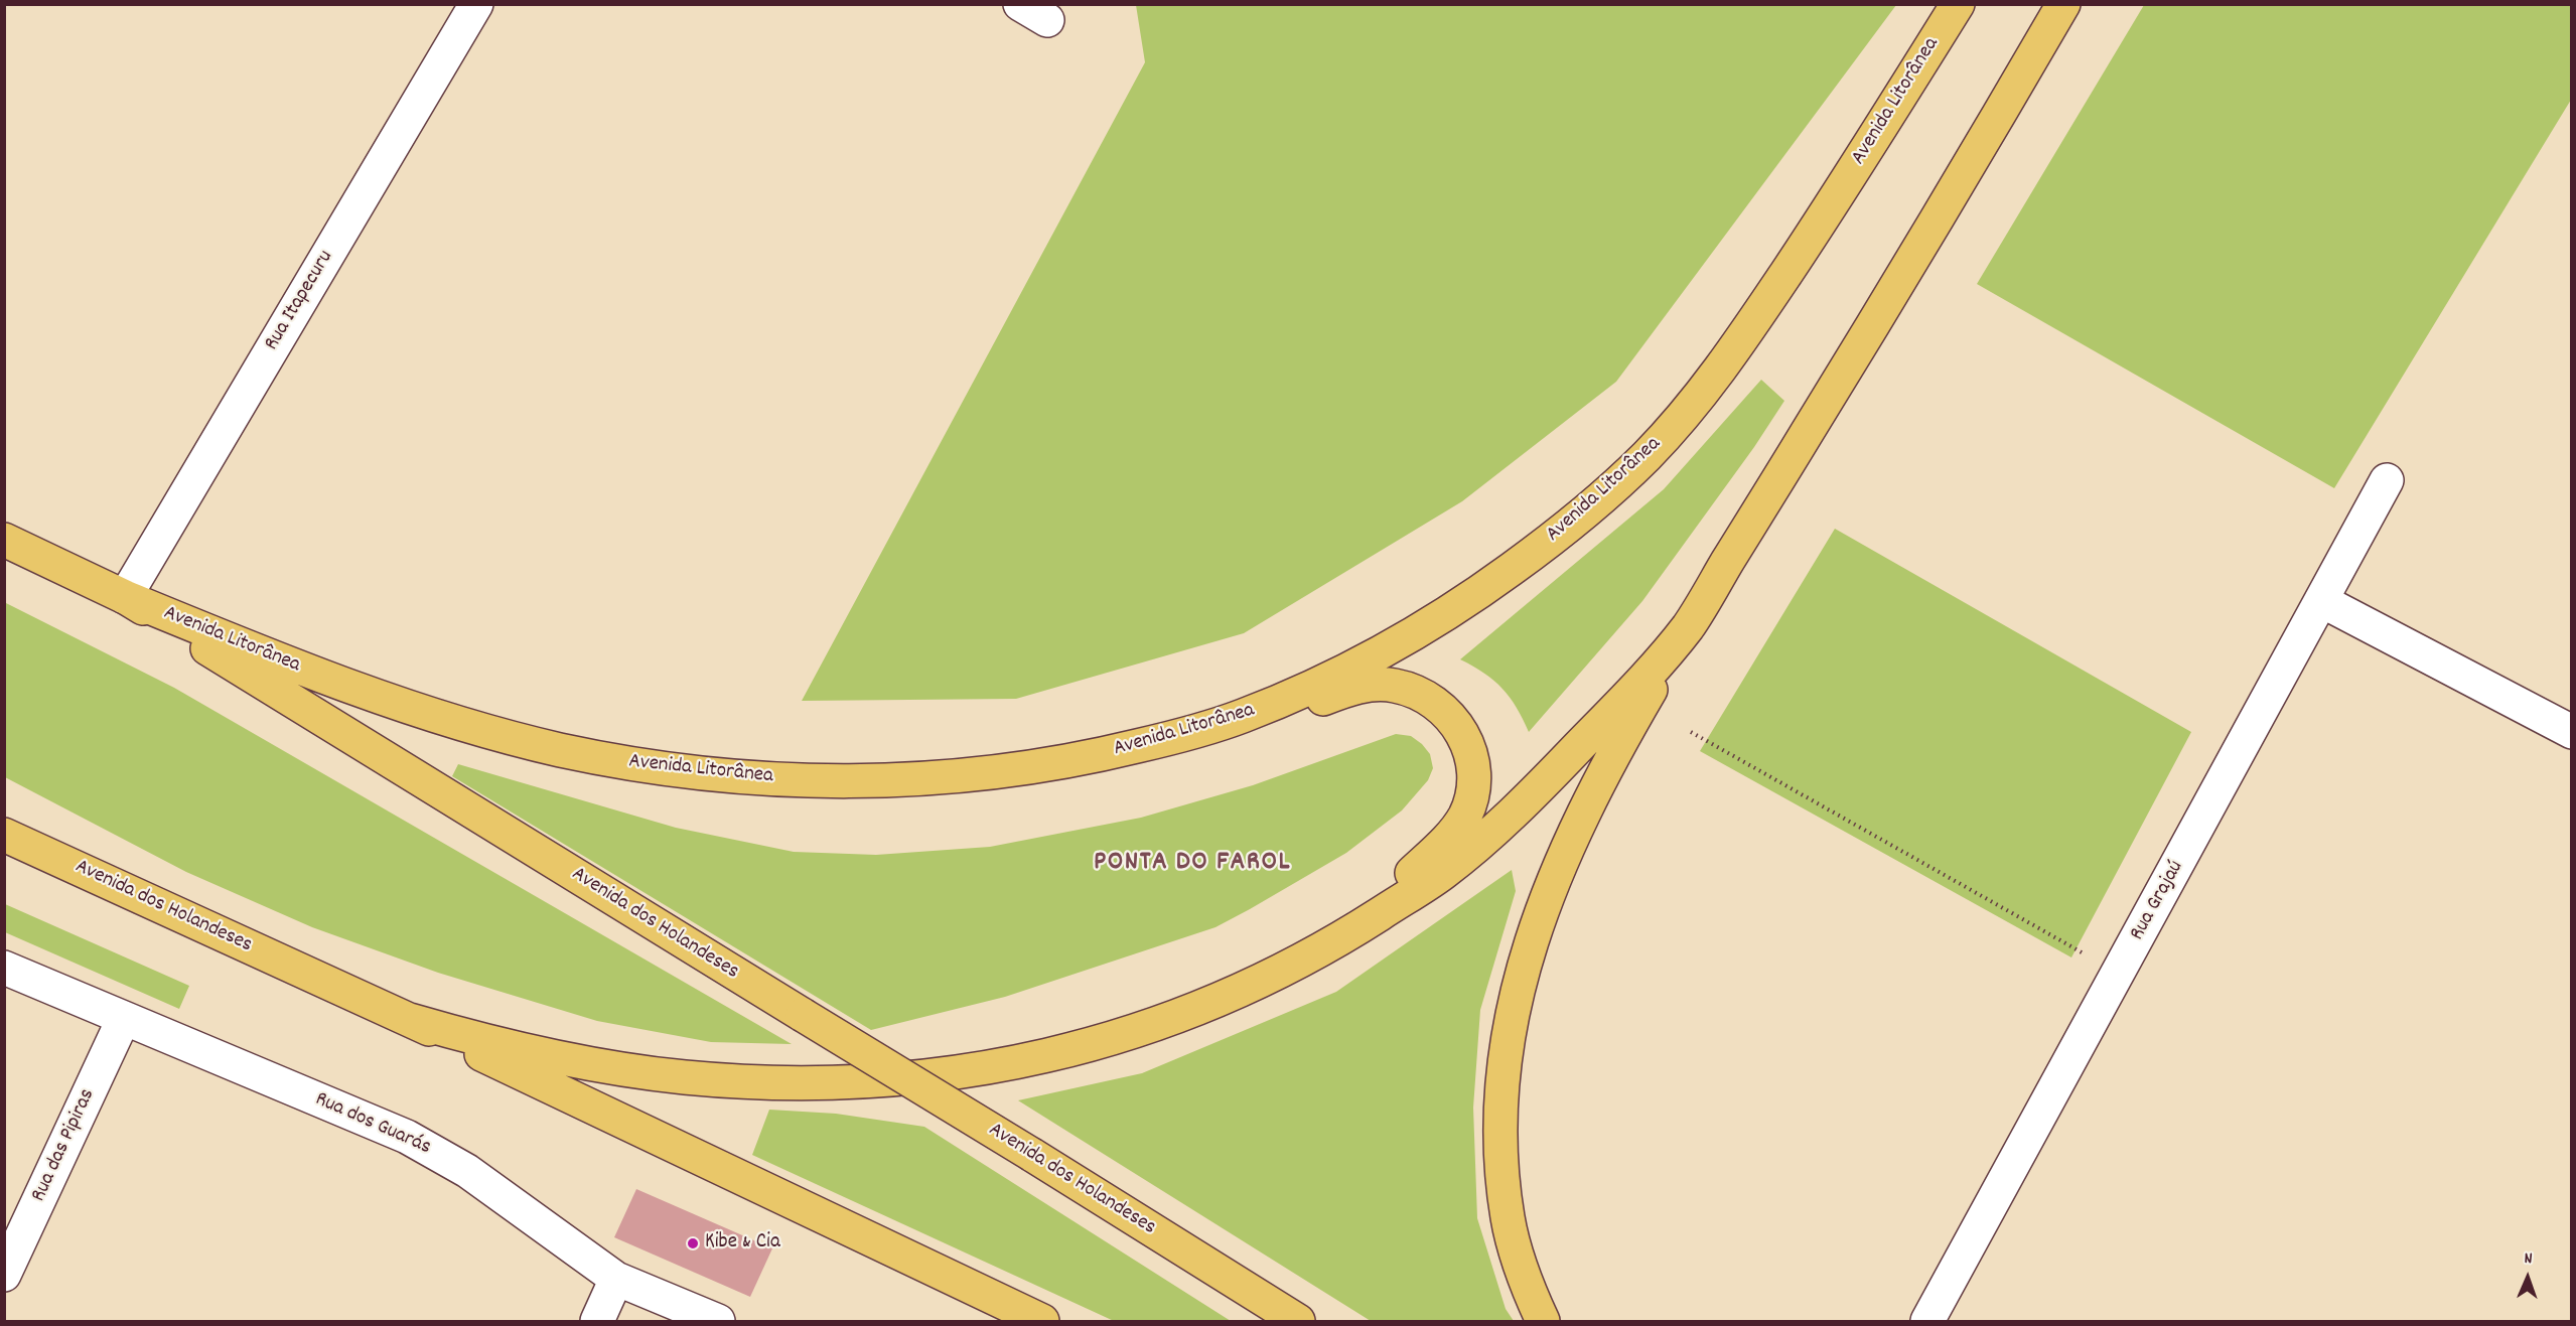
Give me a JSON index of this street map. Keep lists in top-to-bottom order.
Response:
{
  "streets": {
    "main road": ["Avenida Litorânea", "Avenida dos Holandeses"],
    "street": [
      "Rua Itapecuru",
      "Rua Grajaú",
      "Rua dos Guarás",
      "Rua das Pipiras"
    ]
  },
  "crossings": [
    ["Avenida Litorânea", "Rua Itapecuru"],
    ["Avenida Litorânea", "Avenida dos Holandeses"],
    ["Rua Itapecuru", "Avenida dos Holandeses"],
    ["Rua dos Guarás", "Rua das Pipiras"]
  ],
  "districts": ["PONTA DO FAROL"],
  "places": ["Kibe & Cia"],
  "north": "top"
}
